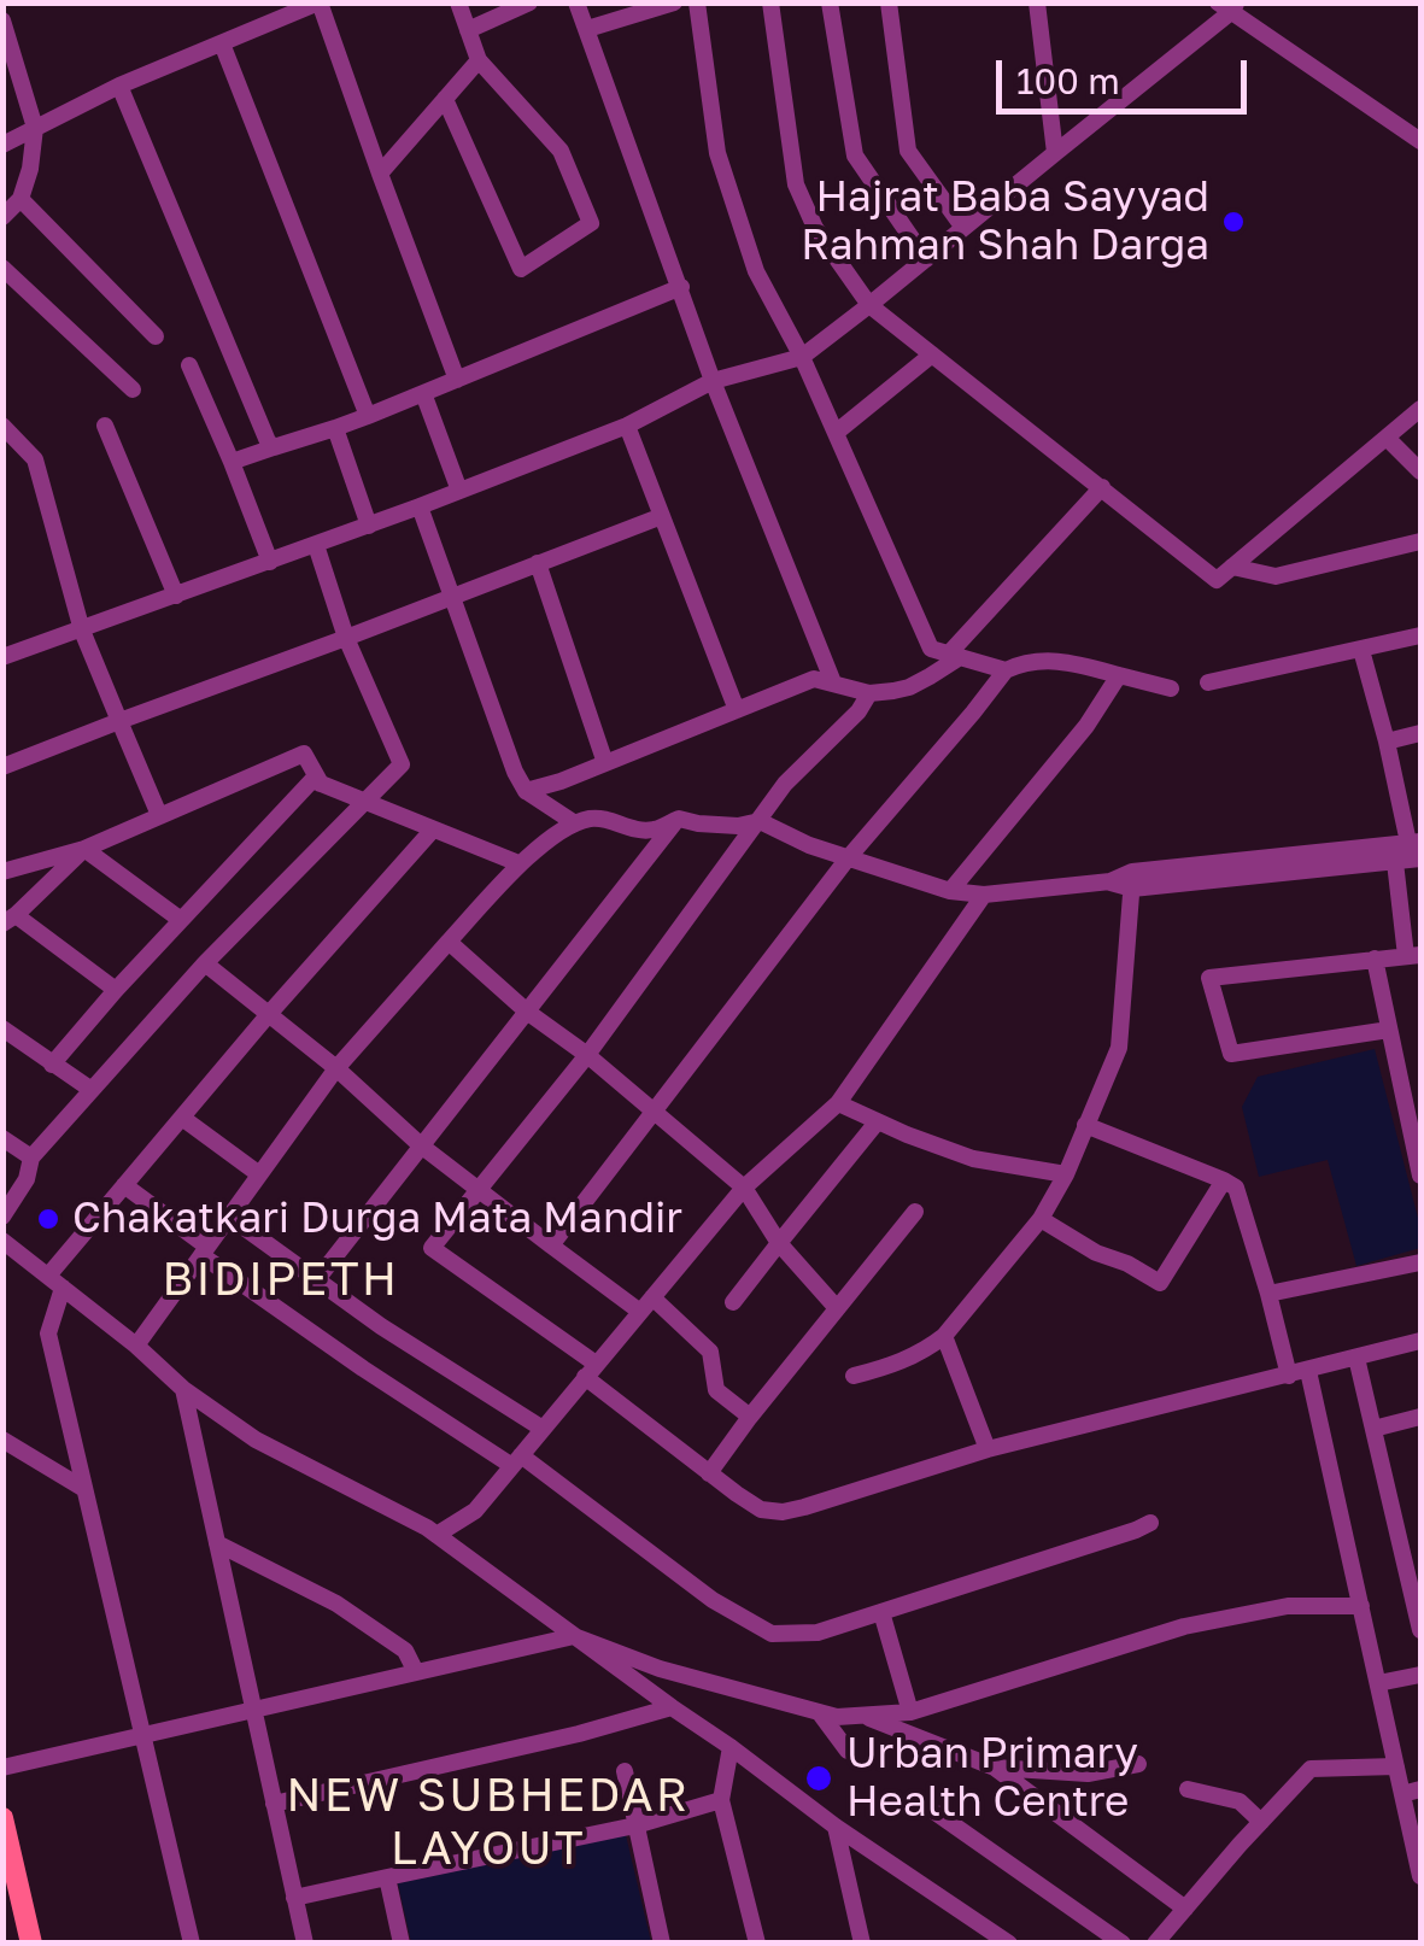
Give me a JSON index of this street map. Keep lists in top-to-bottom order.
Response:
{
  "districts": ["BIDIPETH", "NEW SUBHEDAR LAYOUT"],
  "places": ["Hajrat Baba Sayyad Rahman Shah Darga", "Chakatkari Durga Mata Mandir", "Urban Primary Health Centre"],
  "scale_bar": "100 m"
}
